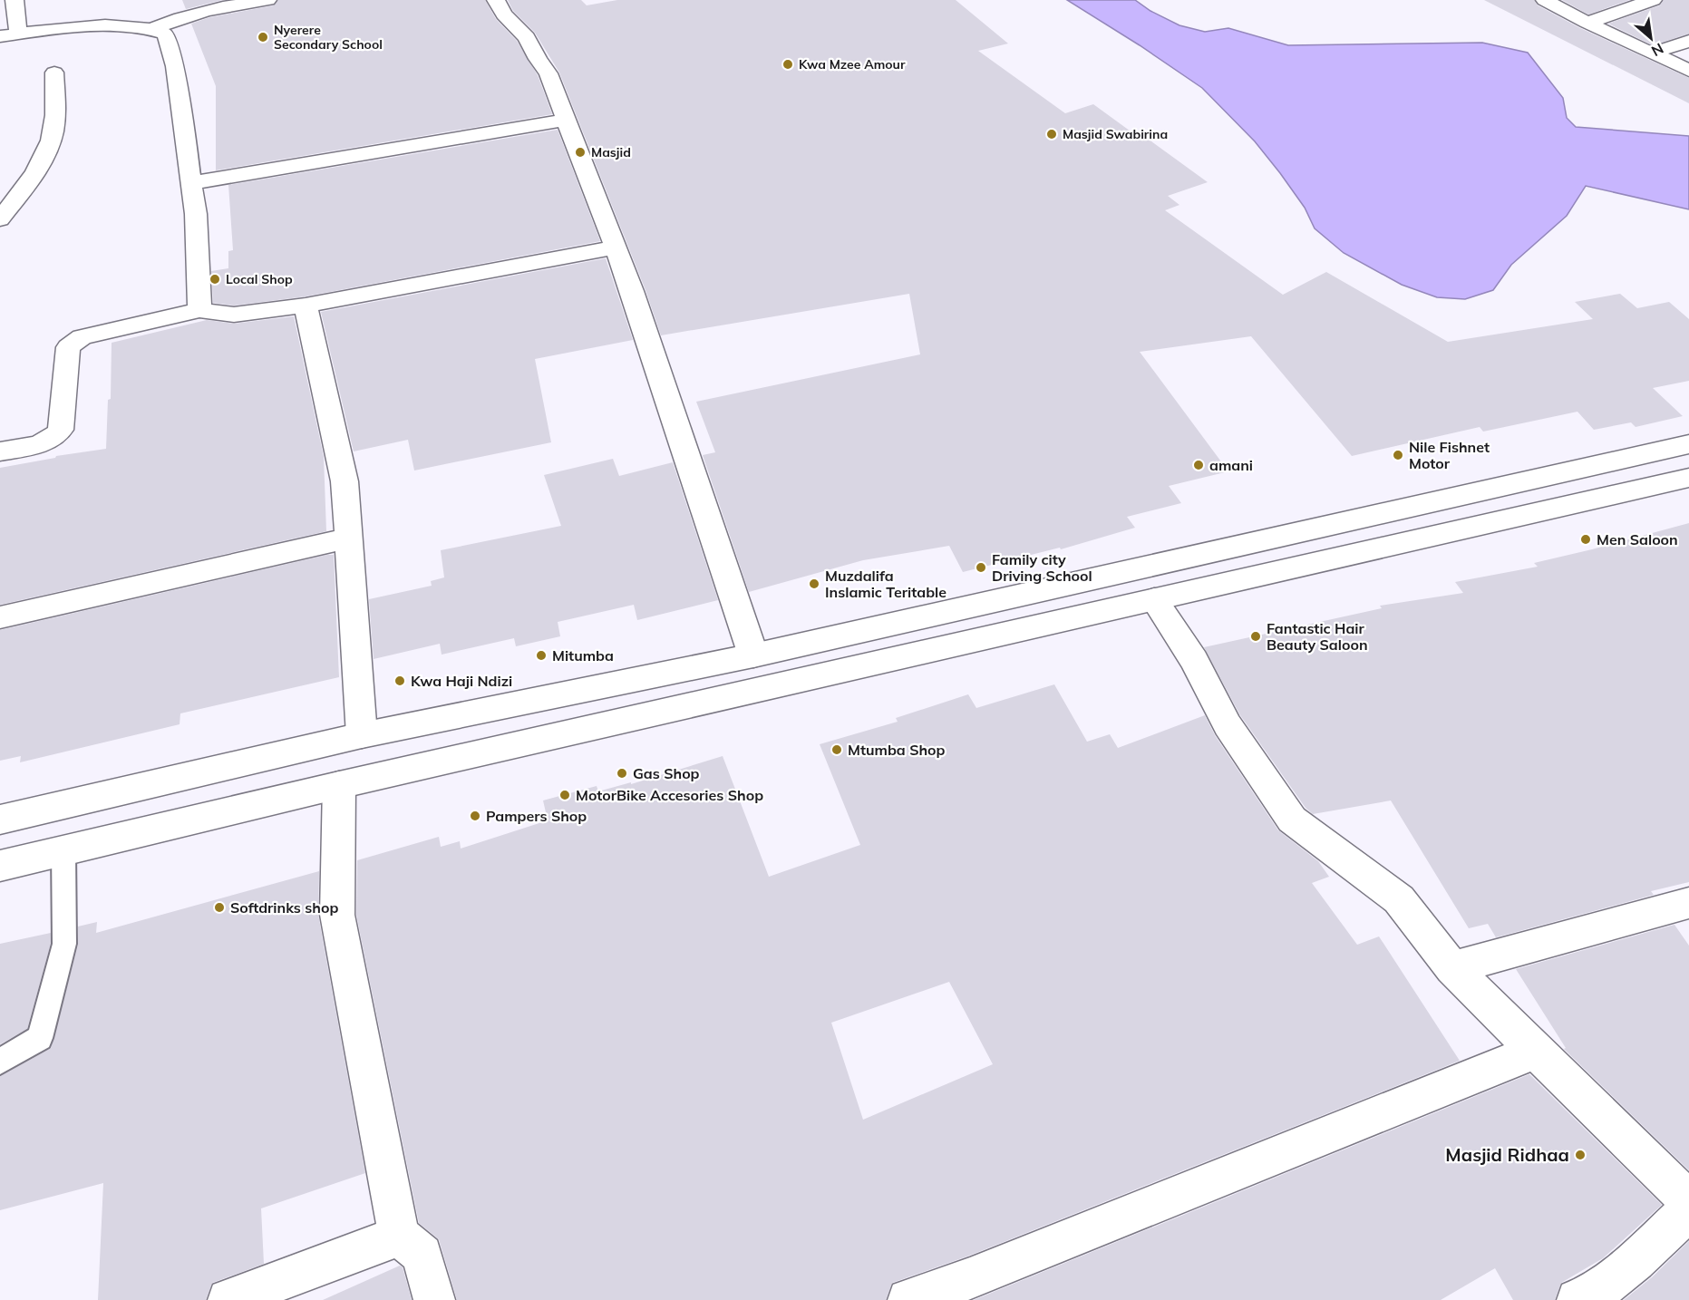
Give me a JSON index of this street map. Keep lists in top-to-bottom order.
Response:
{
  "places": [
    "Nyerere Secondary School",
    "Kwa Mzee Amour",
    "Masjid Swabirina",
    "Masjid",
    "Local Shop",
    "Nile Fishnet Motor",
    "amani",
    "Men Saloon",
    "Family city Driving School",
    "Muzdalifa Inslamic Teritable",
    "Fantastic Hair Beauty Saloon",
    "Mitumba",
    "Kwa Haji Ndizi",
    "Mtumba Shop",
    "Gas Shop",
    "MotorBike Accesories Shop",
    "Pampers Shop",
    "Softdrinks shop",
    "Masjid Ridhaa"
  ],
  "north": "bottom right"
}
